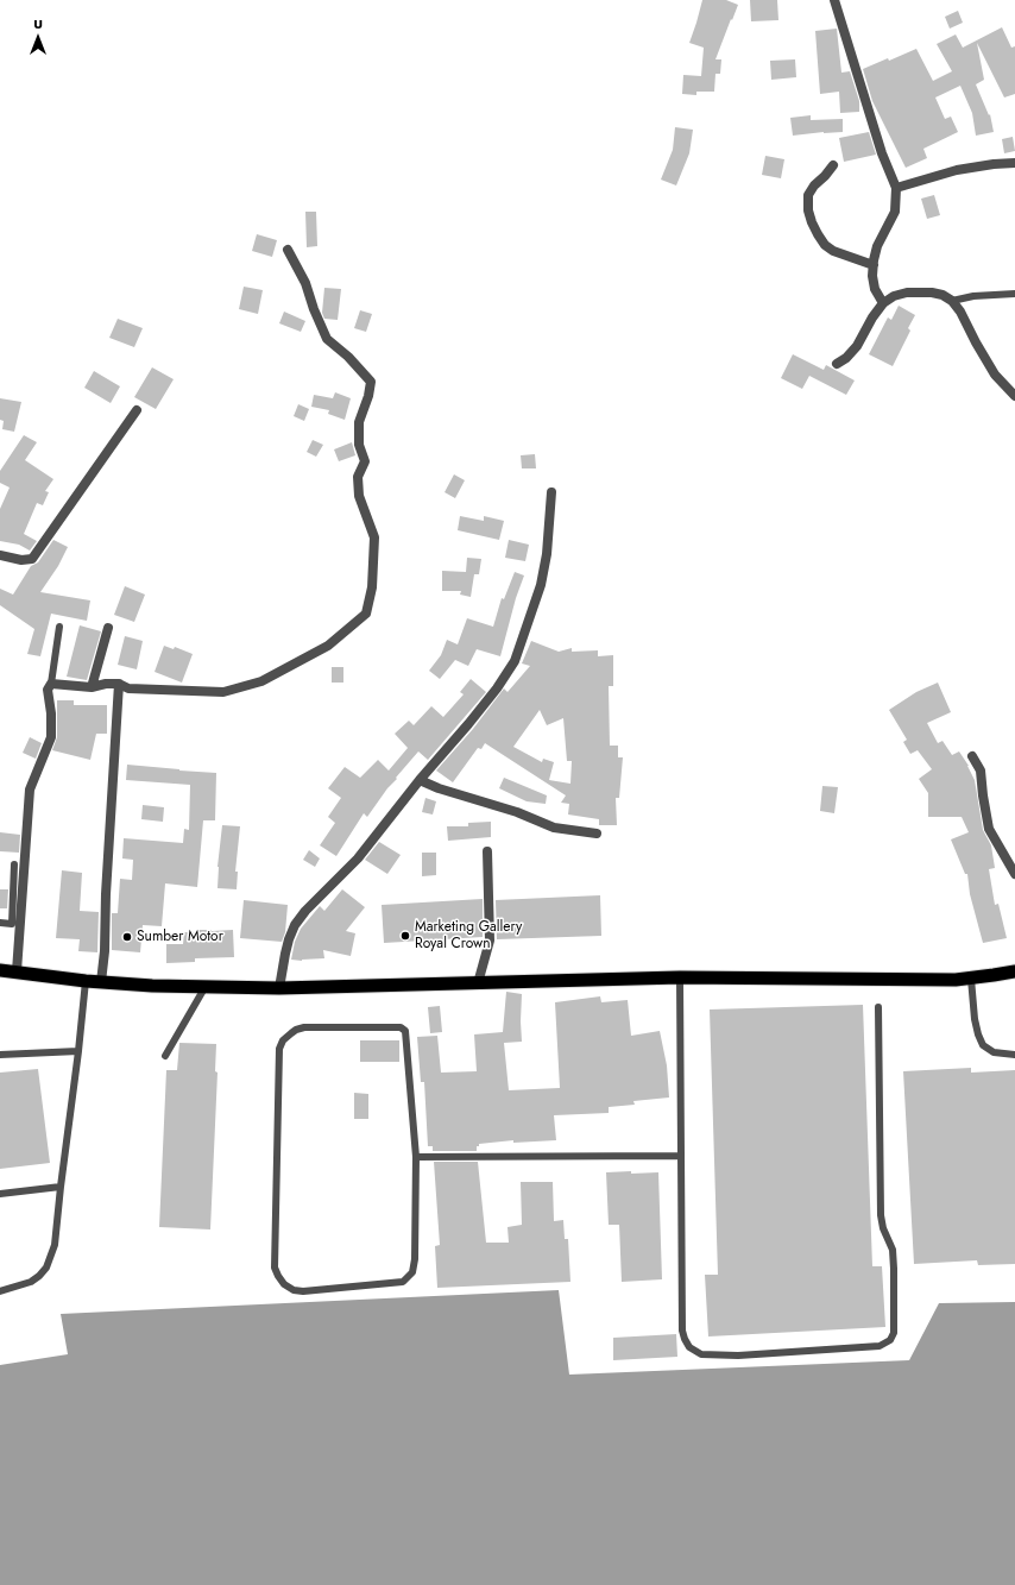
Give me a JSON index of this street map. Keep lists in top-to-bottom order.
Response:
{
  "places": ["Marketing Gallery Royal Crown", "Sumber Motor"],
  "north": "top"
}
